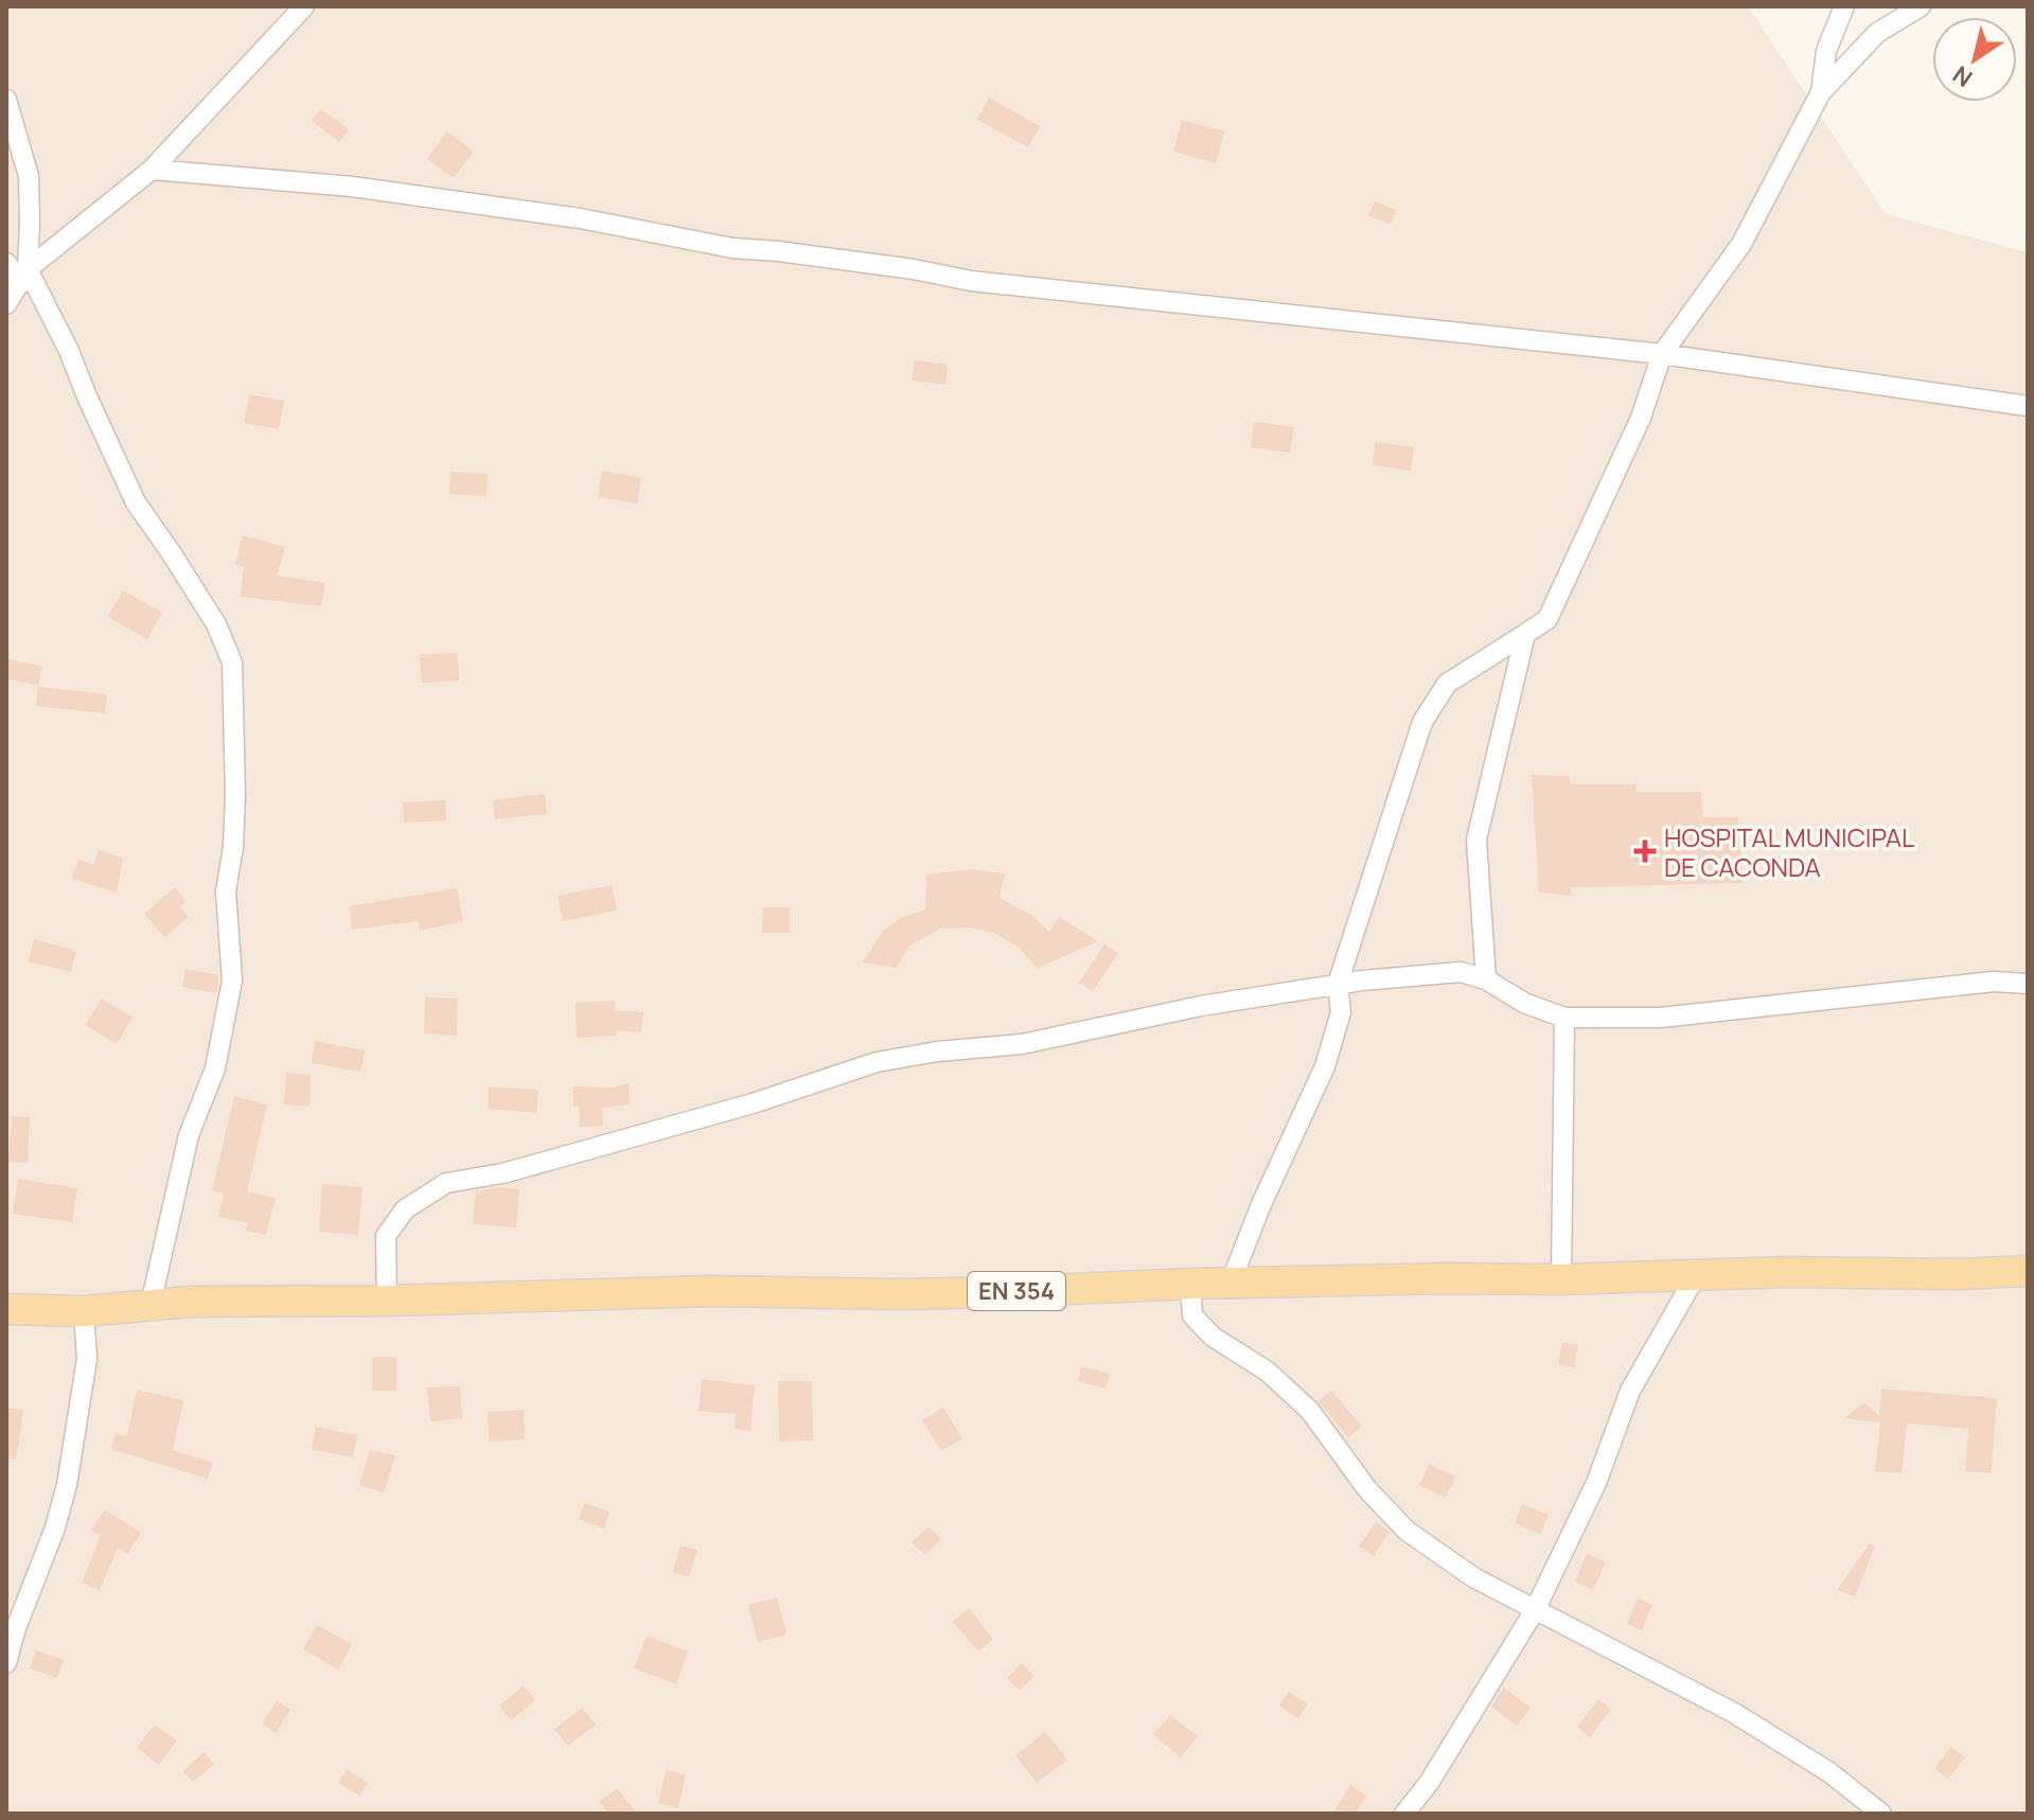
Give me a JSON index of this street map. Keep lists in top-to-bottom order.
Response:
{
  "streets": {
    "main road": ["EN 354"]
  },
  "places": {
    "health": ["HOSPITAL MUNICIPAL DE CACONDA"]
  },
  "north": "bottom left"
}
